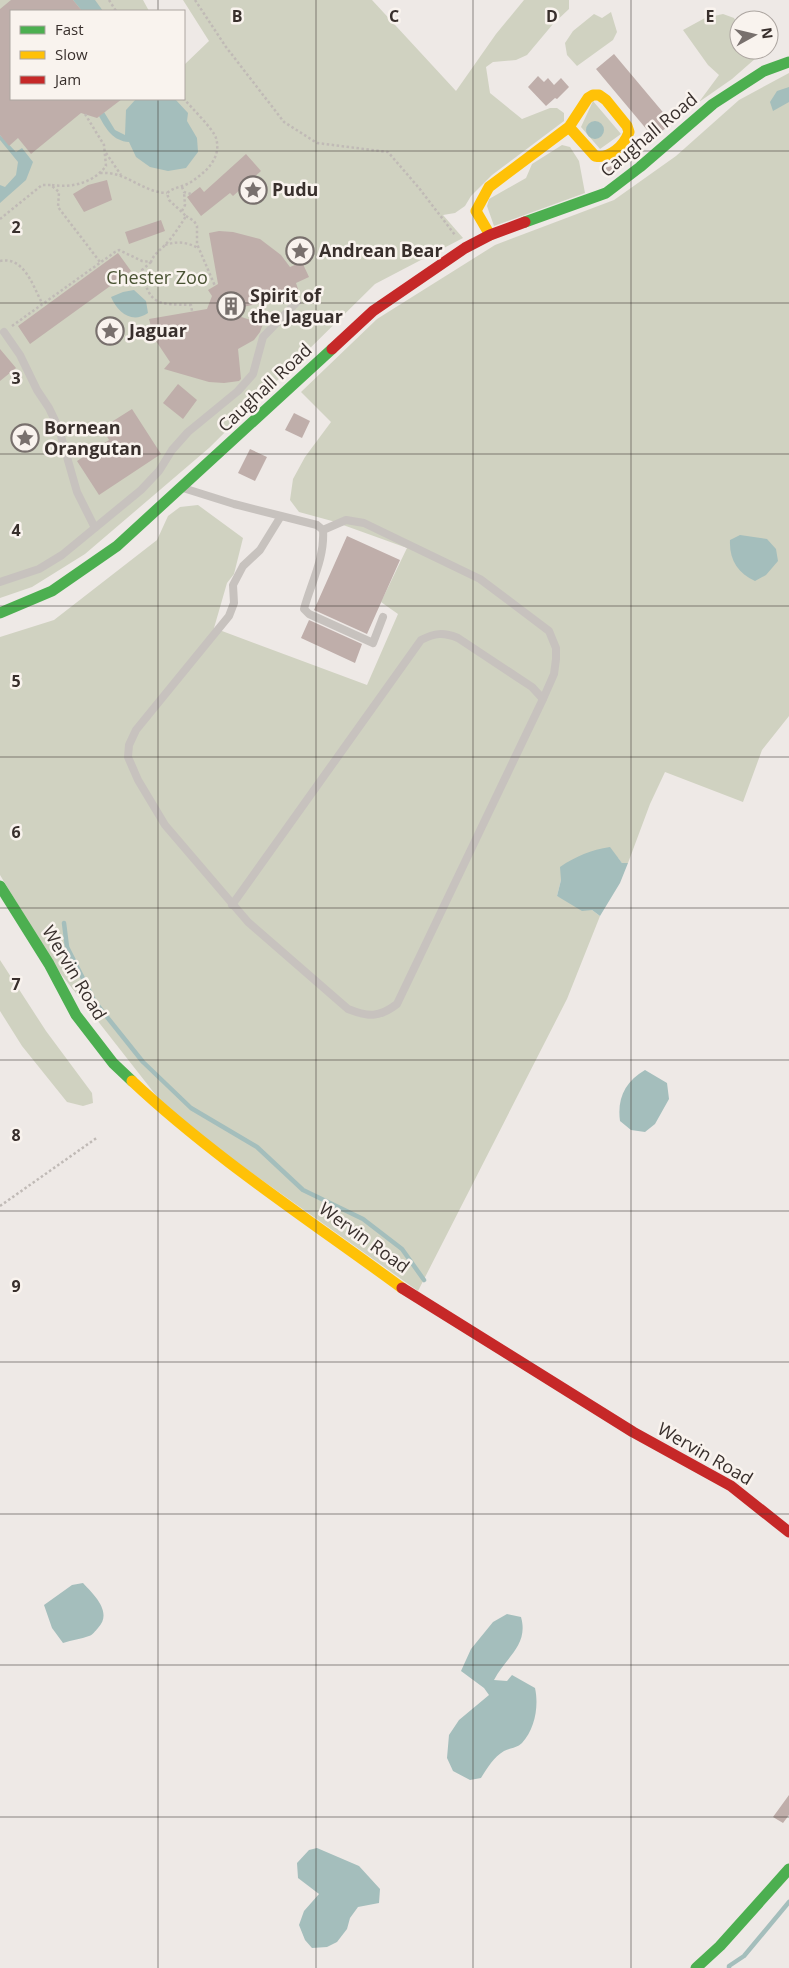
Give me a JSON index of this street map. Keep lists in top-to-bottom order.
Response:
{
  "streets": {
    "street": ["Caughall Road", "Wervin Road"]
  },
  "parks": ["Chester Zoo"],
  "places": {
    "place": [
      "Pudu",
      "Andrean Bear",
      "Jaguar",
      "Bornean Orangutan"
    ],
    "building": ["Spirit of the Jaguar"]
  },
  "legend": ["Fast", "Slow", "Jam"],
  "north": "right",
  "grid": {
    "columns": [
      "B",
      "C",
      "D",
      "E"
    ],
    "rows": [
      "2",
      "3",
      "4",
      "5",
      "6",
      "7",
      "8",
      "9"
    ]
  }
}
